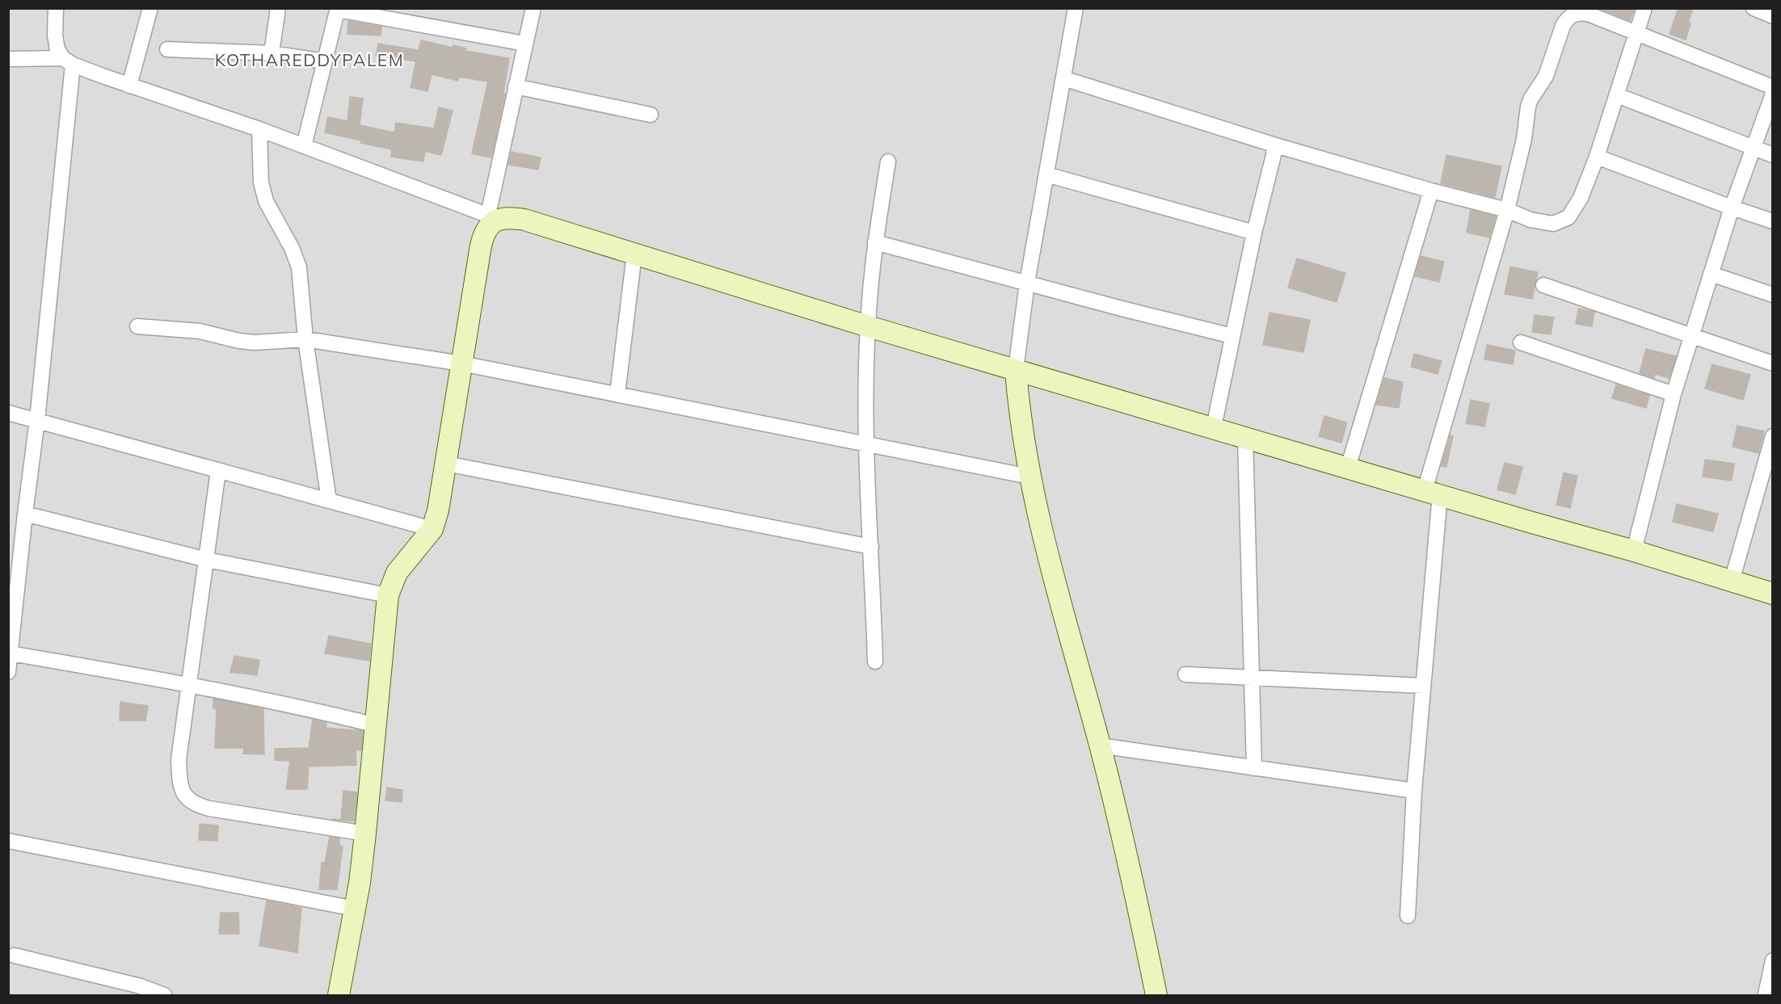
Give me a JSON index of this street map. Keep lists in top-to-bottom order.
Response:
{
  "districts": ["KOTHAREDDYPALEM"]
}
